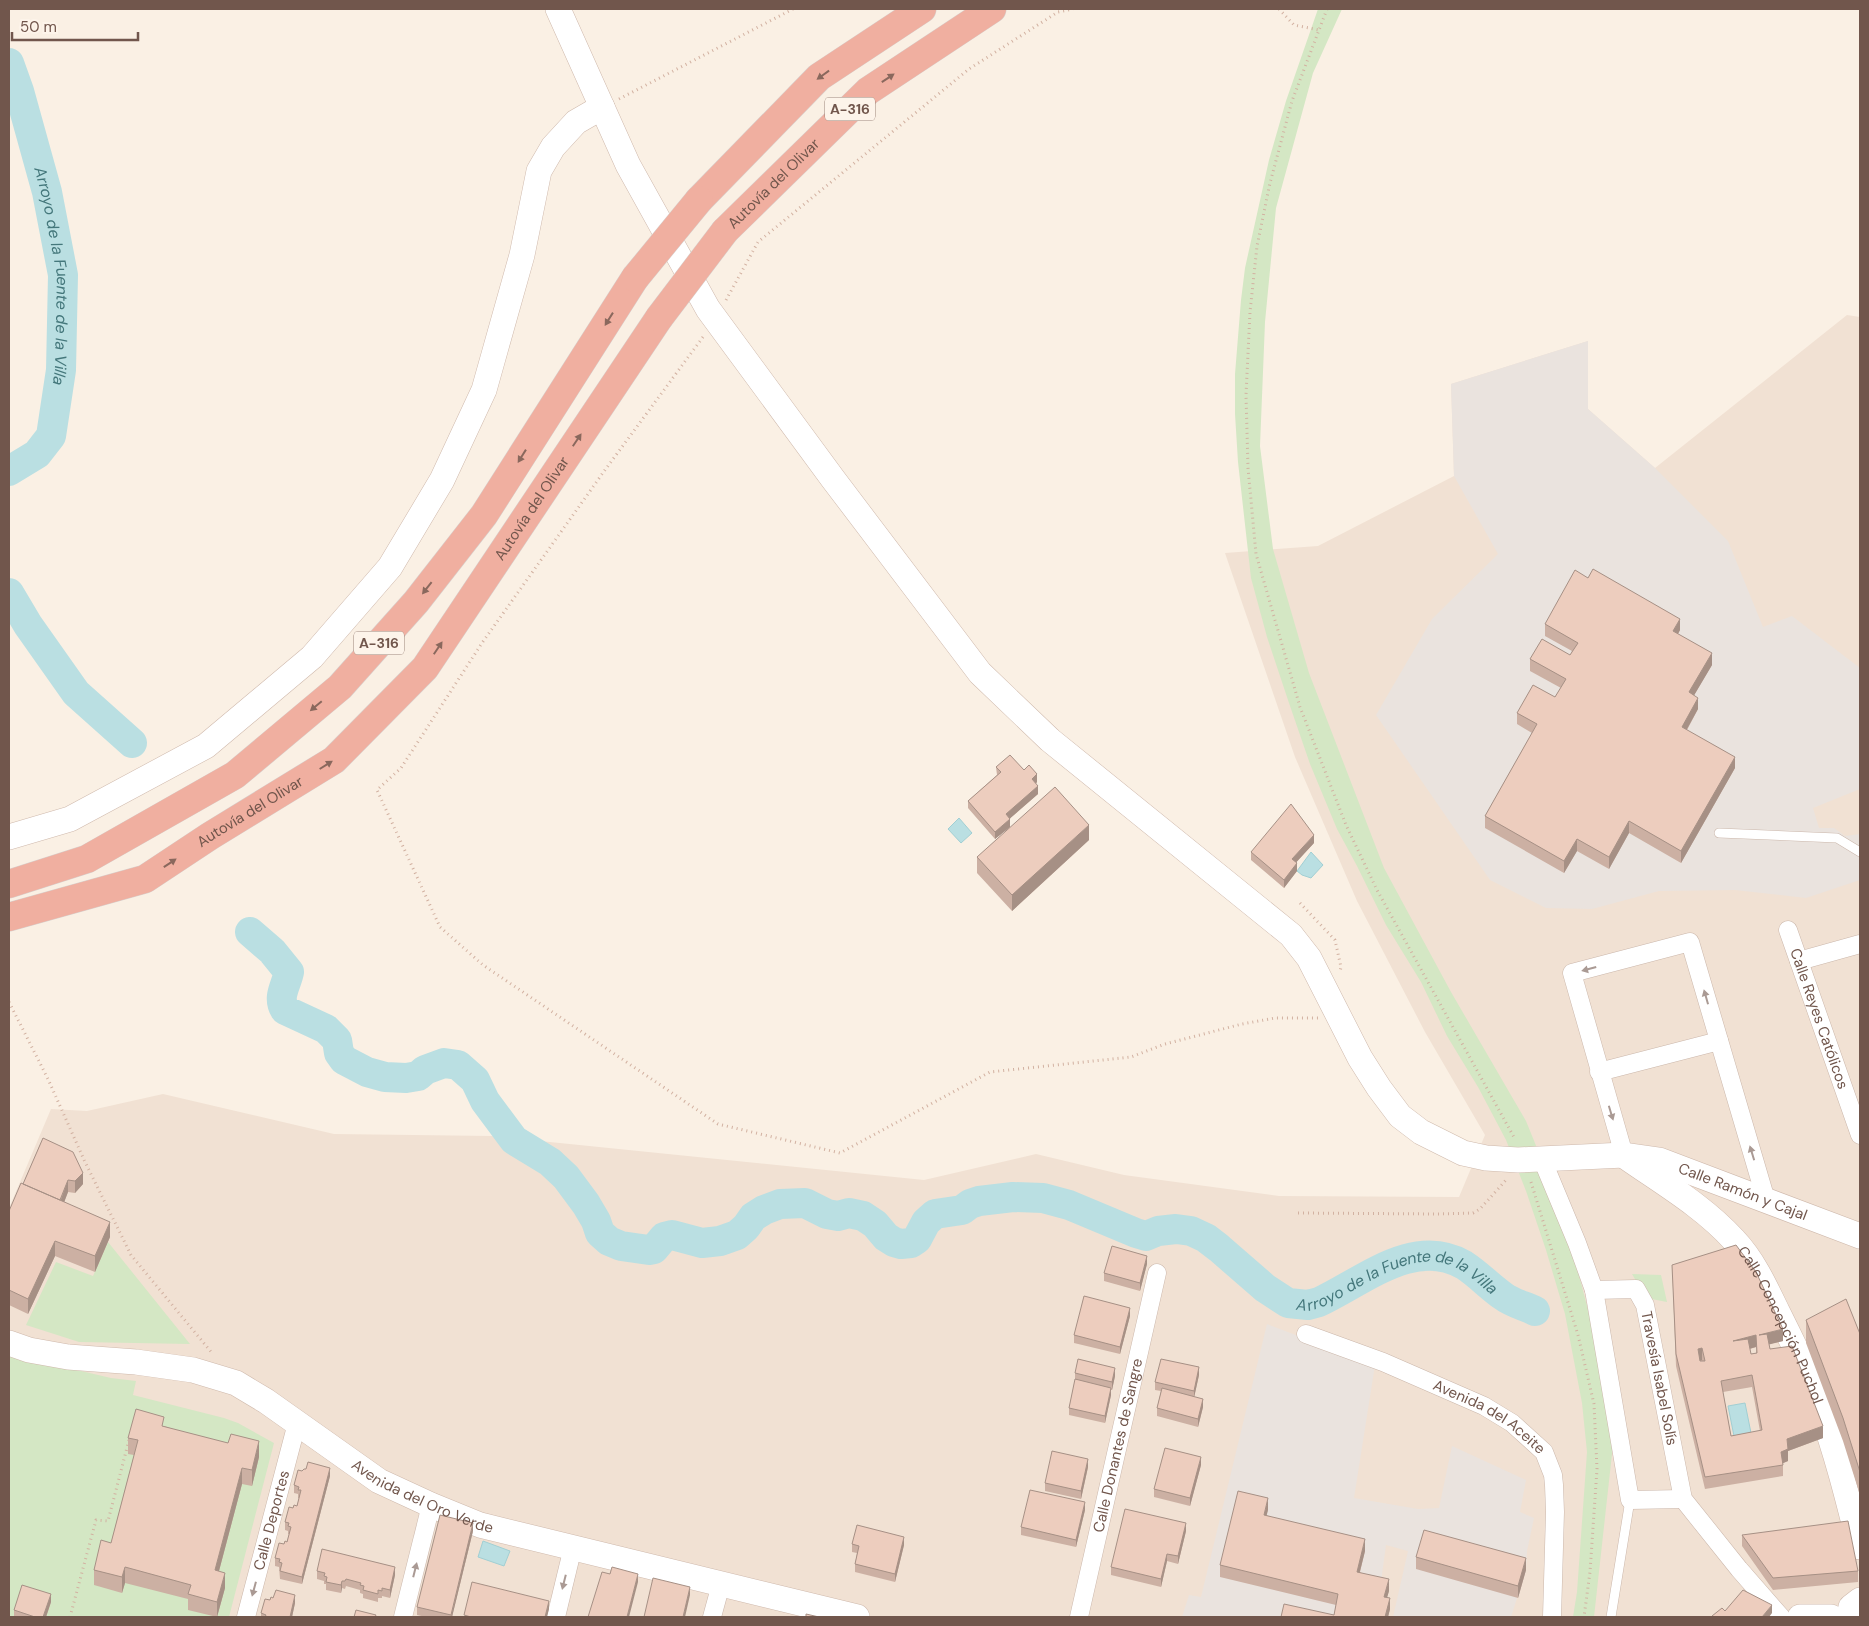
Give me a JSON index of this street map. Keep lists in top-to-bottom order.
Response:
{
  "streets": {
    "highway": ["A-316", "Autovía del Olivar"],
    "street": [
      "Calle Reyes Católicos",
      "Calle Ramón y Cajal",
      "Calle Concepción Puchol",
      "Travesía Isabel Solís",
      "Avenida del Aceite",
      "Calle Donantes de Sangre",
      "Avenida del Oro Verde",
      "Calle Deportes"
    ]
  },
  "crossings": [
    ["Calle Ramón y Cajal", "Calle Concepción Puchol"],
    ["Avenida del Oro Verde", "Calle Deportes"]
  ],
  "water": ["Arroyo de la Fuente de la Villa"],
  "scale_bar": "50 m"
}
